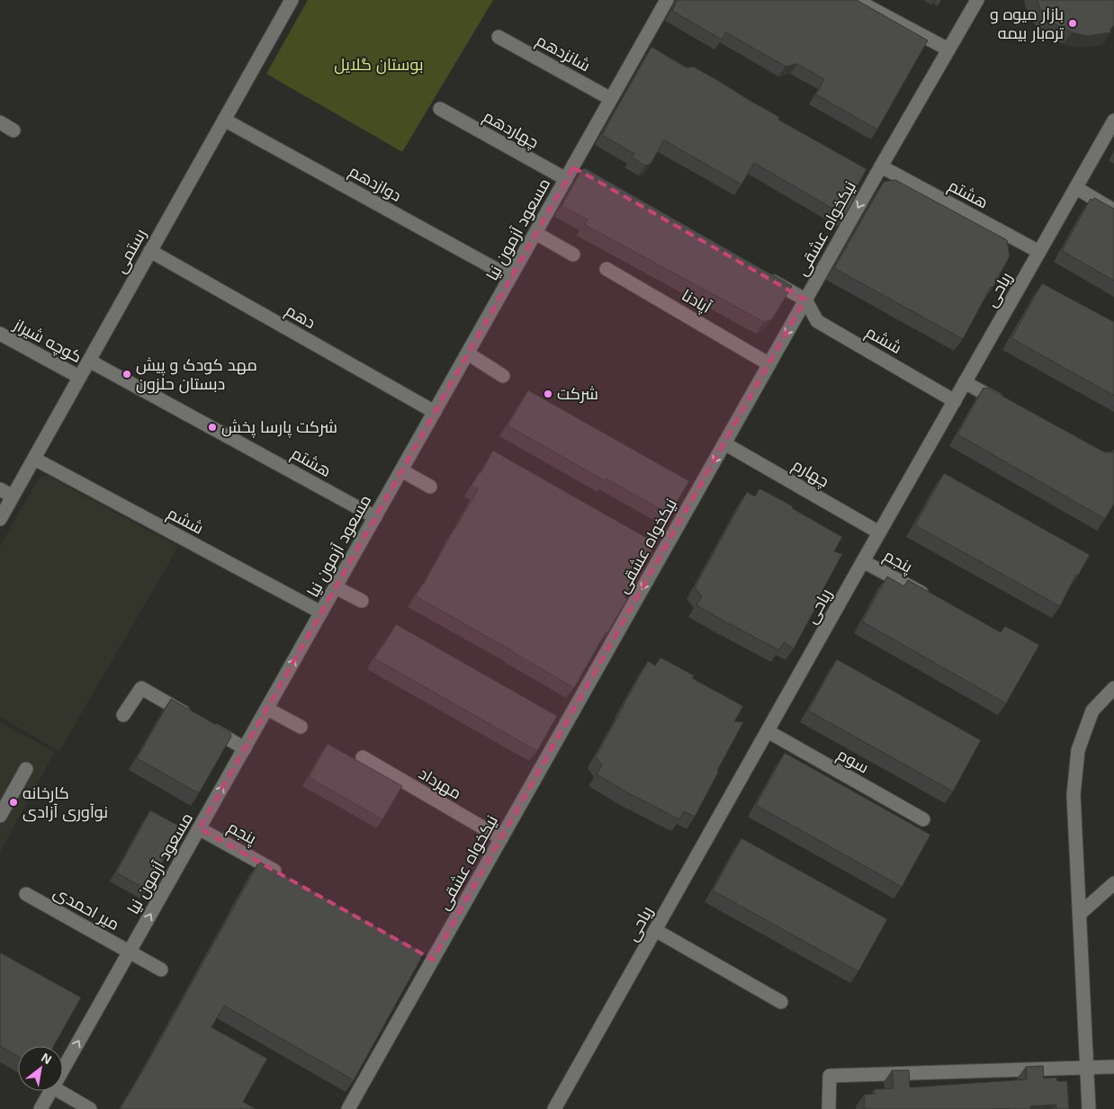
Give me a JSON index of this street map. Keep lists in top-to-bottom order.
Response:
{
  "streets": {
    "street": [
      "شانزدهم",
      "چهاردهم",
      "دوازدهم",
      "هشتم",
      "نیکخواه عشقی",
      "مسعود آزمون نیا",
      "رستمی",
      "ریاحی",
      "آپادنا",
      "دهم",
      "ششم",
      "کوچه شیراز",
      "چهارم",
      "پنجم",
      "سوم",
      "مهرداد",
      "میر احمدی"
    ]
  },
  "crossings": [
    ["شانزدهم", "مسعود آزمون نیا"],
    ["چهاردهم", "مسعود آزمون نیا"],
    ["دوازدهم", "مسعود آزمون نیا"],
    ["دوازدهم", "رستمی"],
    ["هشتم", "نیکخواه عشقی"],
    ["هشتم", "مسعود آزمون نیا"],
    ["هشتم", "رستمی"],
    ["هشتم", "ریاحی"],
    ["نیکخواه عشقی", "آپادنا"],
    ["نیکخواه عشقی", "ششم"],
    ["نیکخواه عشقی", "چهارم"],
    ["نیکخواه عشقی", "مهرداد"],
    ["مسعود آزمون نیا", "دهم"],
    ["مسعود آزمون نیا", "ششم"],
    ["مسعود آزمون نیا", "پنجم"],
    ["مسعود آزمون نیا", "میر احمدی"],
    ["رستمی", "دهم"],
    ["رستمی", "ششم"],
    ["رستمی", "کوچه شیراز"],
    ["ریاحی", "ششم"],
    ["ریاحی", "چهارم"],
    ["ریاحی", "پنجم"],
    ["ریاحی", "سوم"]
  ],
  "one_way": ["نیکخواه عشقی", "مسعود آزمون نیا"],
  "parks": ["بوستان گلایل"],
  "places": [
    "بازار میوه و تره‌بار بیمه",
    "مهد کودک و پیش دبستان حلزون",
    "شرکت",
    "شرکت پارسا پخش",
    "کارخانه نوآوری آزادی"
  ],
  "north": "top right"
}
